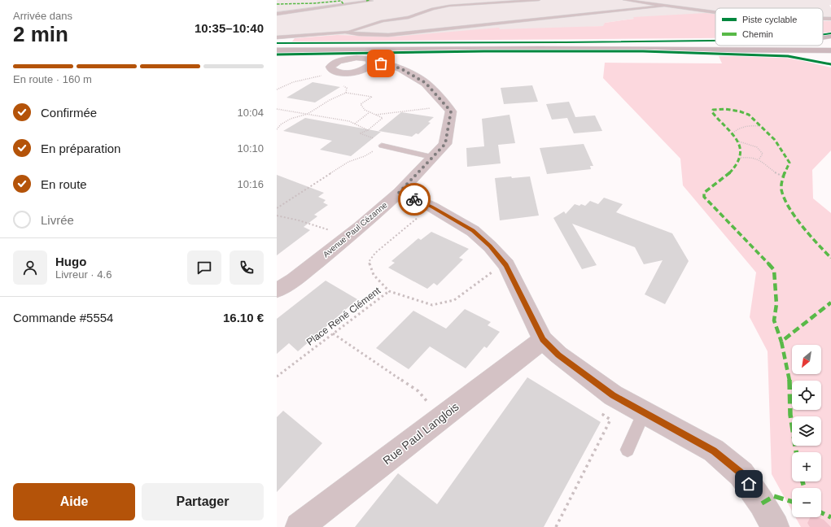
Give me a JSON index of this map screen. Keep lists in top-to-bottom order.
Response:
{
  "streets": {
    "street": ["Avenue Paul Cézanne", "Rue Paul Langlois"],
    "path": ["Place René Clément"]
  },
  "legend": ["Piste cyclable", "Chemin"],
  "north": "bottom left",
  "page": {
    "heading": ["2 min", "Arrivée dans", "10:35–10:40"],
    "panel": [
      "Hugo",
      "Livreur · 4.6",
      "Commande #5554",
      "16.10 €"
    ],
    "bar": "En route · 160 m",
    "list": [
      ["Confirmée", "10:04"],
      ["En préparation", "10:10"],
      ["En route", "10:16"],
      "Livrée"
    ],
    "map_buttons": ["+", "−"],
    "buttons": ["Aide", "Partager"]
  }
}
